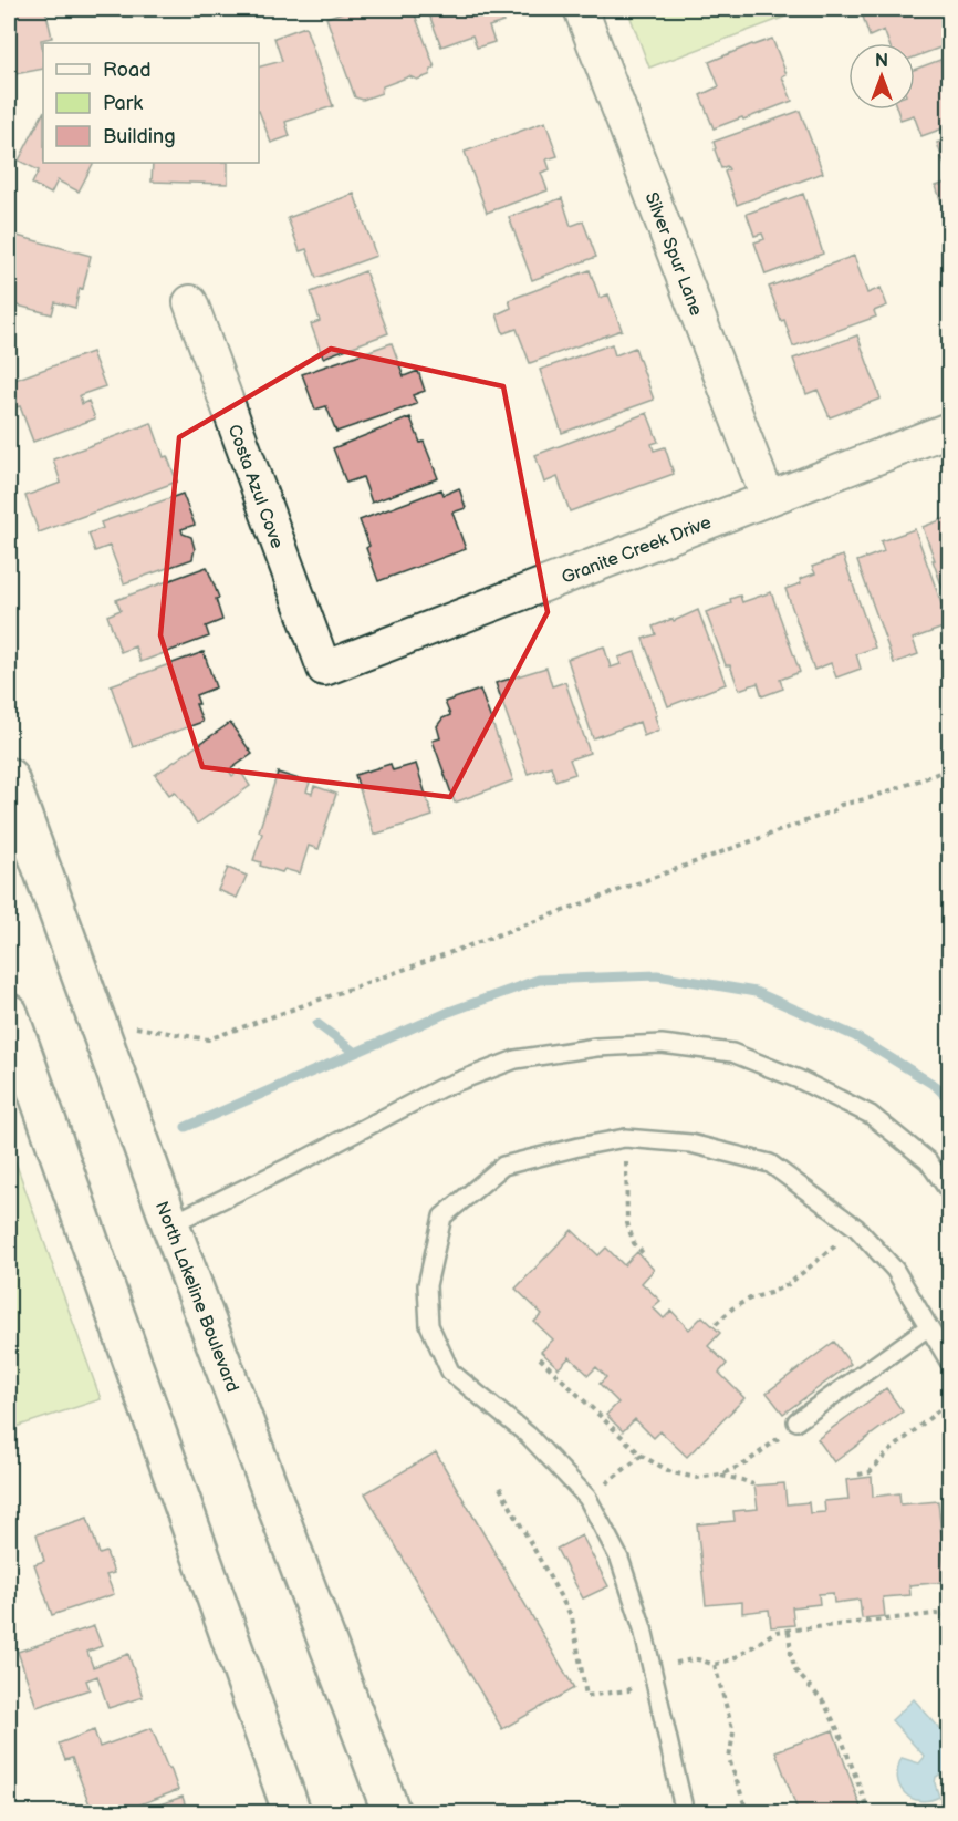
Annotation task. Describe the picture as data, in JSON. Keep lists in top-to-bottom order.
{
  "streets": {
    "main road": ["North Lakeline Boulevard"],
    "street": ["Silver Spur Lane", "Costa Azul Cove", "Granite Creek Drive"]
  },
  "crossings": [
    ["Silver Spur Lane", "Granite Creek Drive"],
    ["Costa Azul Cove", "Granite Creek Drive"]
  ],
  "legend": ["Road", "Park", "Building"],
  "north": "top"
}
